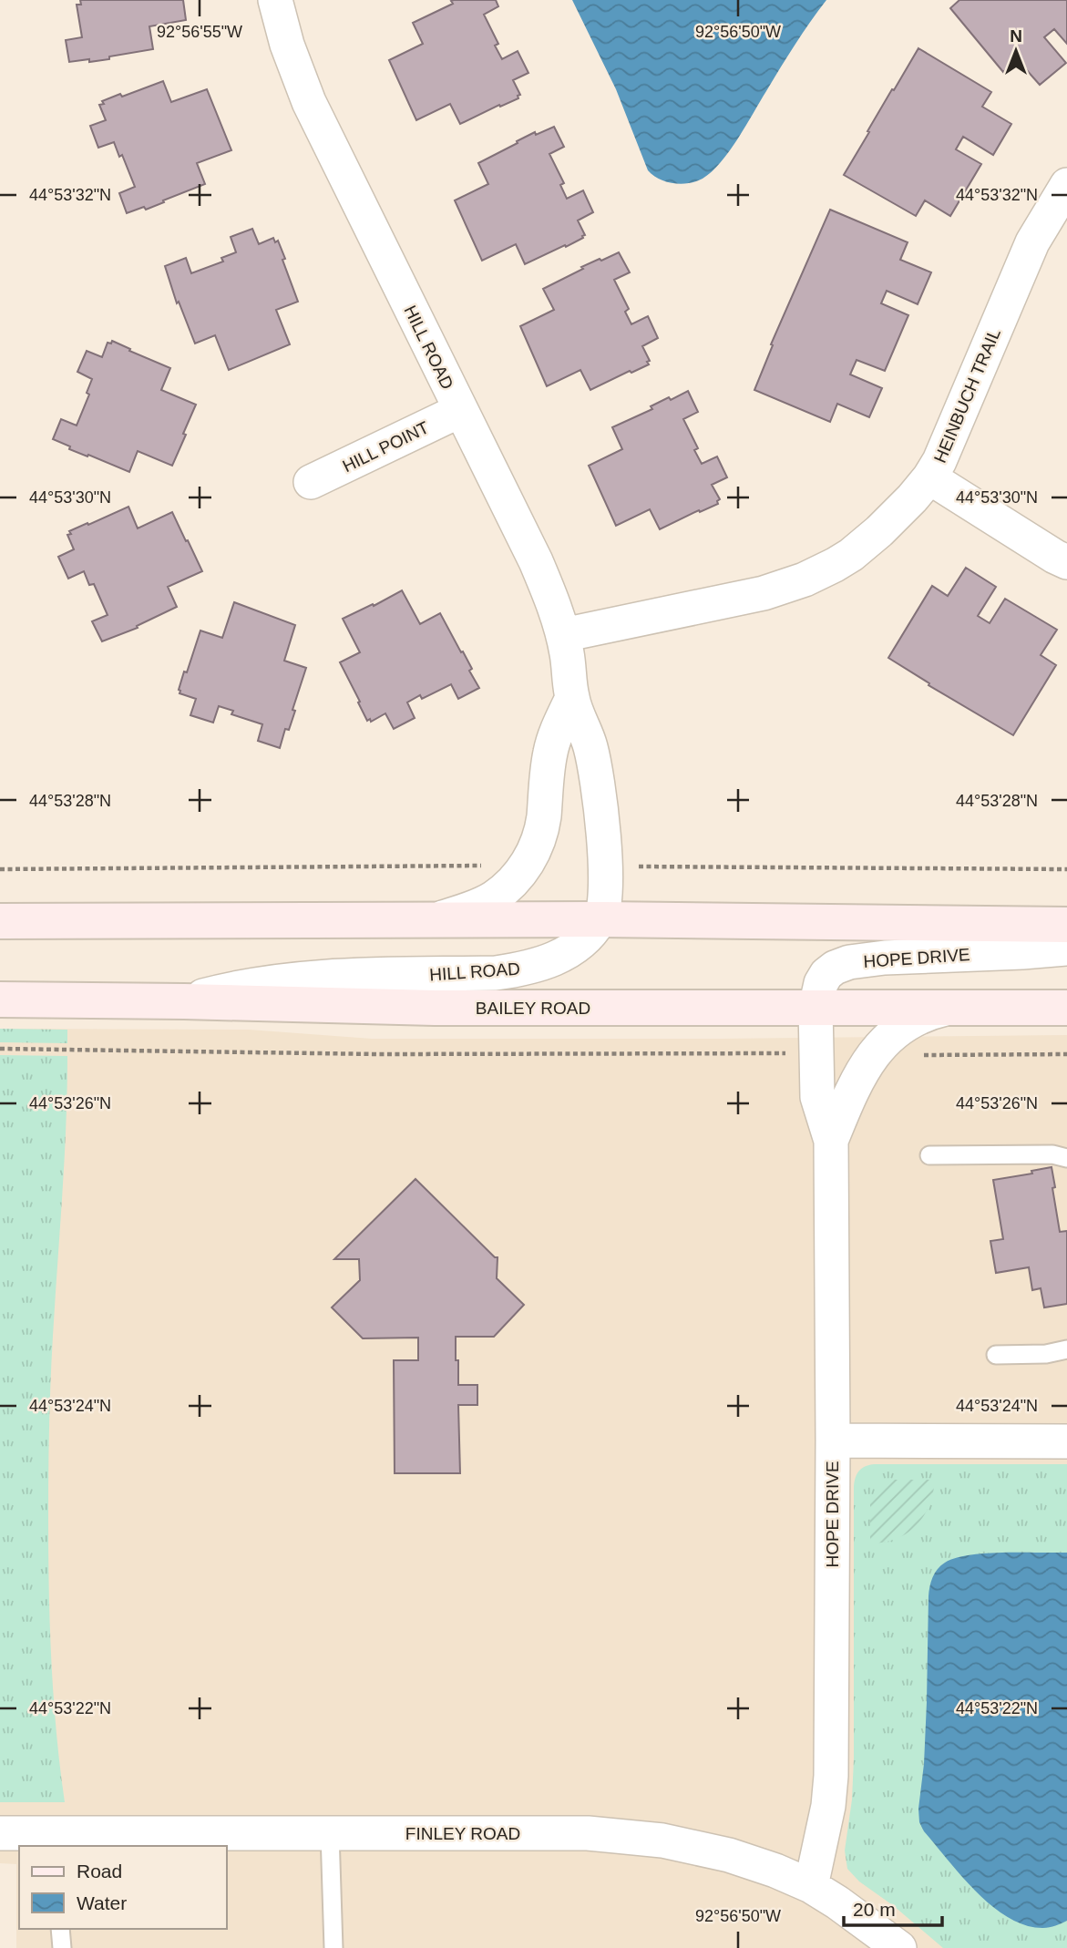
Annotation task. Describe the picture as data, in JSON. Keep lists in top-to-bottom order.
{
  "streets": {
    "main road": ["BAILEY ROAD"],
    "street": [
      "HILL ROAD",
      "HEINBUCH TRAIL",
      "HILL POINT",
      "HOPE DRIVE",
      "FINLEY ROAD"
    ]
  },
  "crossings": [
    ["HILL ROAD", "HEINBUCH TRAIL"],
    ["HILL ROAD", "HILL POINT"],
    ["HILL ROAD", "BAILEY ROAD"],
    ["HOPE DRIVE", "BAILEY ROAD"],
    ["HOPE DRIVE", "FINLEY ROAD"]
  ],
  "legend": ["Road", "Water"],
  "scale_bar": "20 m",
  "north": "top",
  "coordinates": [
    "92°56'55\"W",
    "92°56'50\"W",
    "44°53'32\"N",
    "44°53'30\"N",
    "44°53'28\"N",
    "44°53'26\"N",
    "44°53'24\"N",
    "44°53'22\"N"
  ]
}
